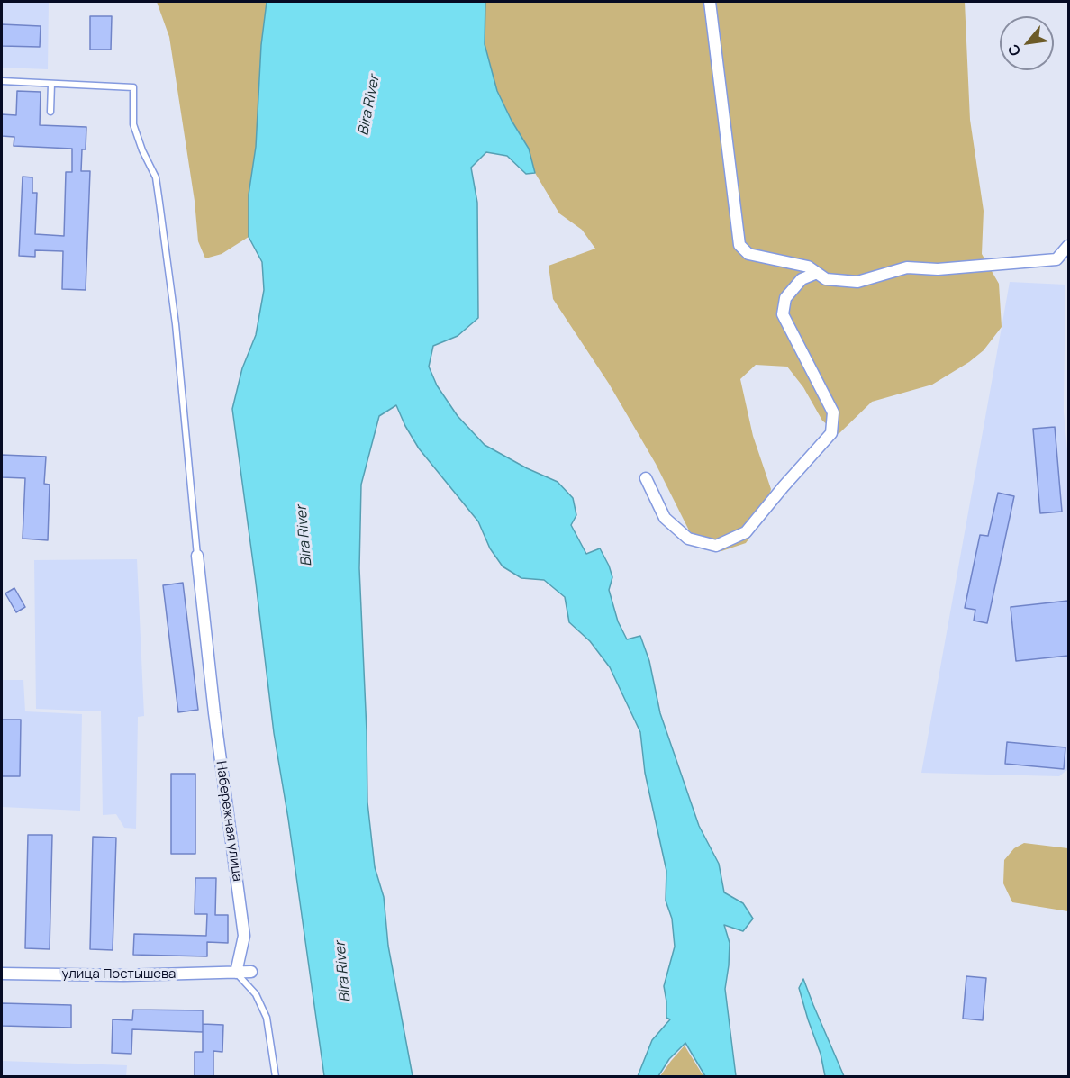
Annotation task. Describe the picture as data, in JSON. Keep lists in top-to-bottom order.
{
  "streets": {
    "street": ["Набережная улица", "улица Постышева"]
  },
  "crossings": [
    ["Набережная улица", "улица Постышева"]
  ],
  "water": ["Bira River"],
  "north": "bottom left"
}
